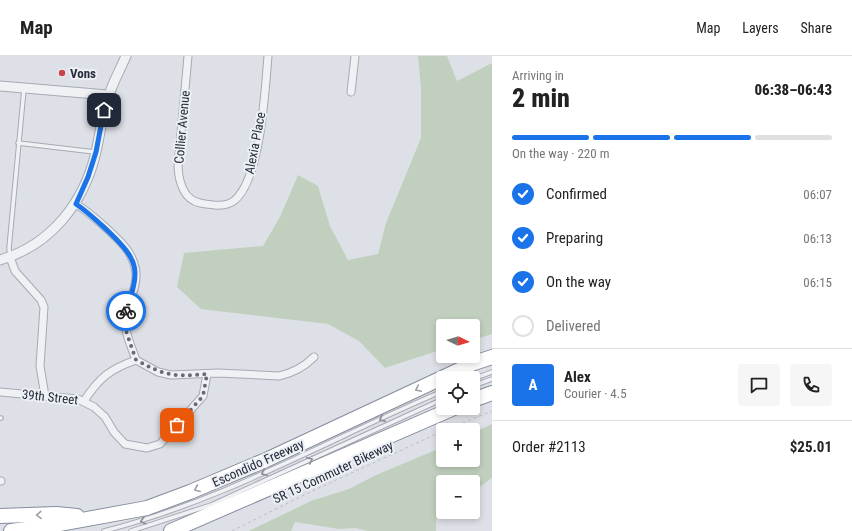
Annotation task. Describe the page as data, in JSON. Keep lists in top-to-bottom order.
{
  "streets": {
    "highway": ["Escondido Freeway"],
    "street": ["Collier Avenue", "Alexia Place", "39th Street"],
    "path": ["SR 15 Commuter Bikeway"]
  },
  "crossings": [
    ["Collier Avenue", "Alexia Place"]
  ],
  "places": ["Vons"],
  "north": "right",
  "page": {
    "header": "Map",
    "nav": ["Map", "Layers", "Share"],
    "heading": ["2 min", "Arriving in", "06:38–06:43"],
    "panel": [
      "Alex",
      "Courier · 4.5",
      "Order #2113",
      "$25.01"
    ],
    "bar": "On the way · 220 m",
    "list": [
      ["Confirmed", "06:07"],
      ["Preparing", "06:13"],
      ["On the way", "06:15"],
      "Delivered"
    ],
    "map_buttons": ["+", "−"],
    "round": "A"
  }
}
